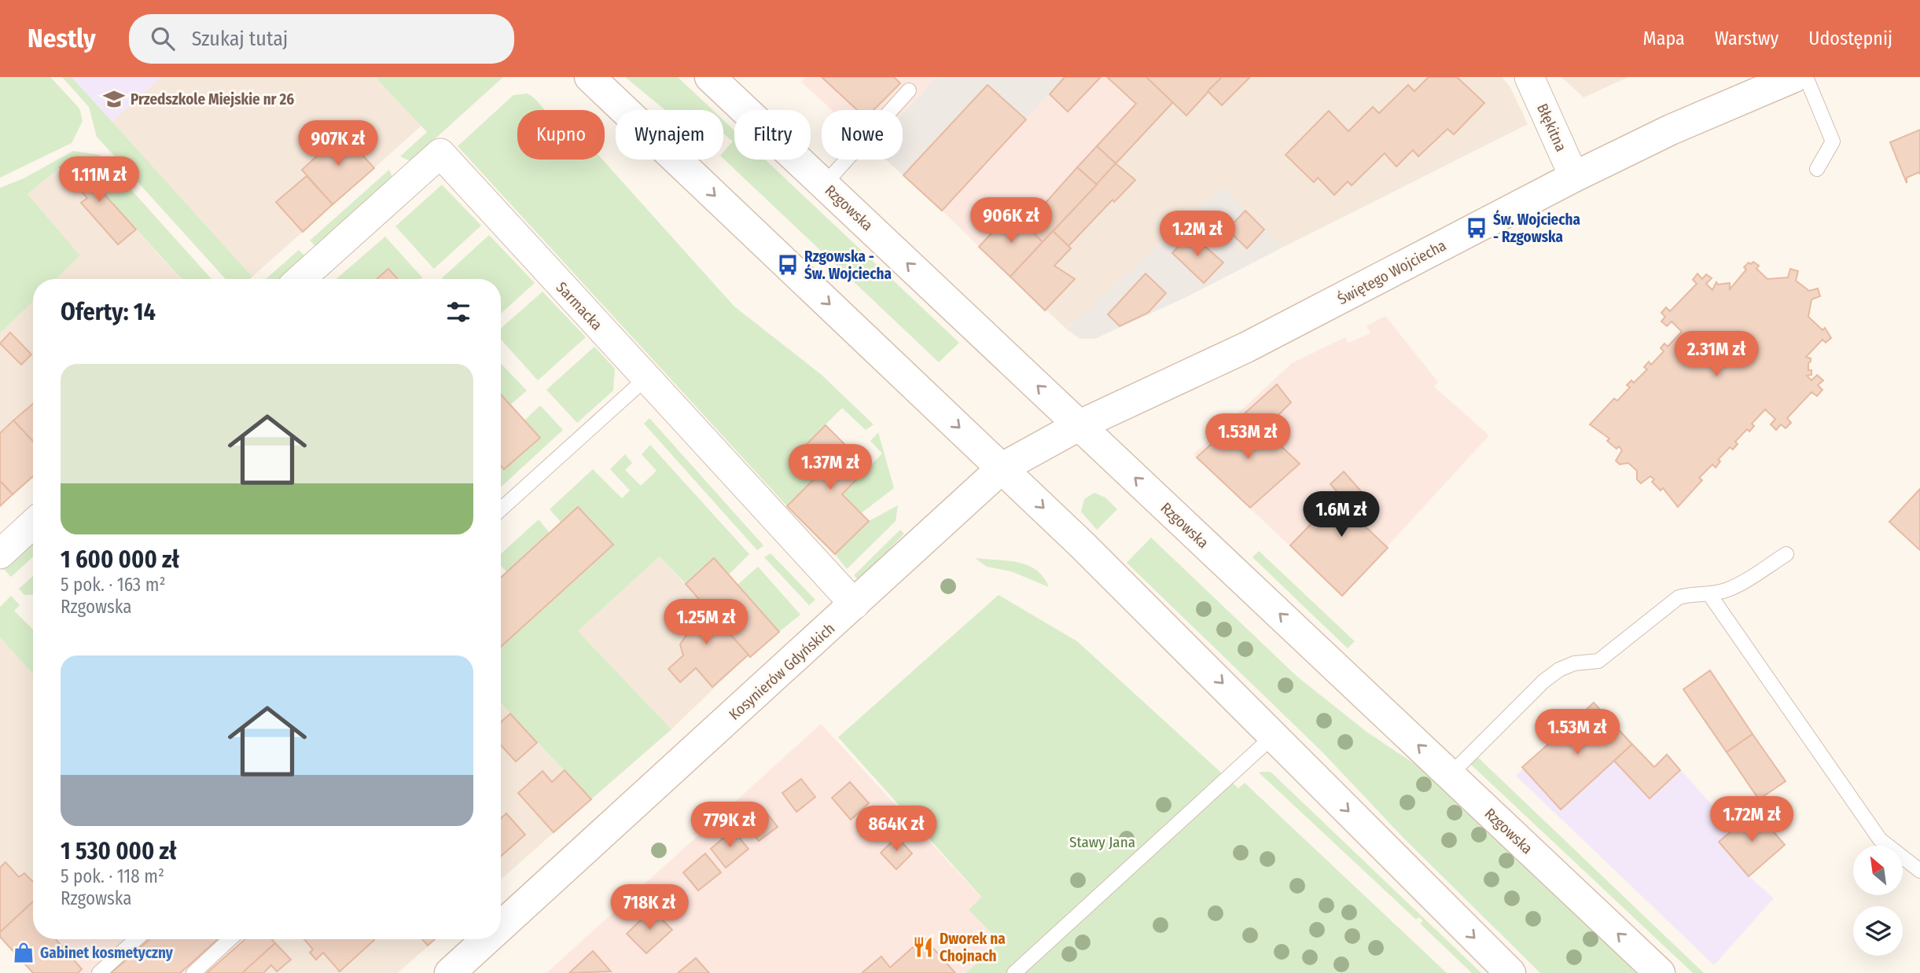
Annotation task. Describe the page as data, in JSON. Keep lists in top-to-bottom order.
{
  "streets": {
    "main road": ["Rzgowska", "Świętego Wojciecha", "Kosynierów Gdyńskich"],
    "street": ["Błękitna", "Sarmacka"]
  },
  "crossings": [
    ["Błękitna", "Świętego Wojciecha"],
    ["Rzgowska", "Świętego Wojciecha"],
    ["Rzgowska", "Kosynierów Gdyńskich"],
    ["Świętego Wojciecha", "Kosynierów Gdyńskich"],
    ["Sarmacka", "Kosynierów Gdyńskich"]
  ],
  "parks": ["Stawy Jana"],
  "places": {
    "school or university": ["Przedszkole Miejskie nr 26"],
    "bus stop": ["Św. Wojciecha - Rzgowska", "Rzgowska - Św. Wojciecha"],
    "restaurant": ["Dworek na Chojnach"],
    "shop": ["Gabinet kosmetyczny"]
  },
  "north": "top left",
  "page": {
    "header": "Nestly",
    "search": "Szukaj tutaj",
    "nav": ["Mapa", "Warstwy", "Udostępnij"],
    "chip": [
      "Kupno",
      "Wynajem",
      "Filtry",
      "Nowe"
    ],
    "price": [
      "907K zł",
      "1.11M zł",
      "906K zł",
      "1.2M zł",
      "2.31M zł",
      "1.53M zł",
      "1.37M zł",
      "1.6M zł",
      "1.25M zł",
      "1.53M zł",
      "1.72M zł",
      "779K zł",
      "864K zł",
      "718K zł"
    ],
    "heading": "Oferty: 14",
    "list": [
      {
        "name": "1 600 000 zł",
        "note": "5 pok. · 163 m² · Rzgowska"
      },
      {
        "name": "1 530 000 zł",
        "note": "5 pok. · 118 m² · Rzgowska"
      }
    ]
  }
}
